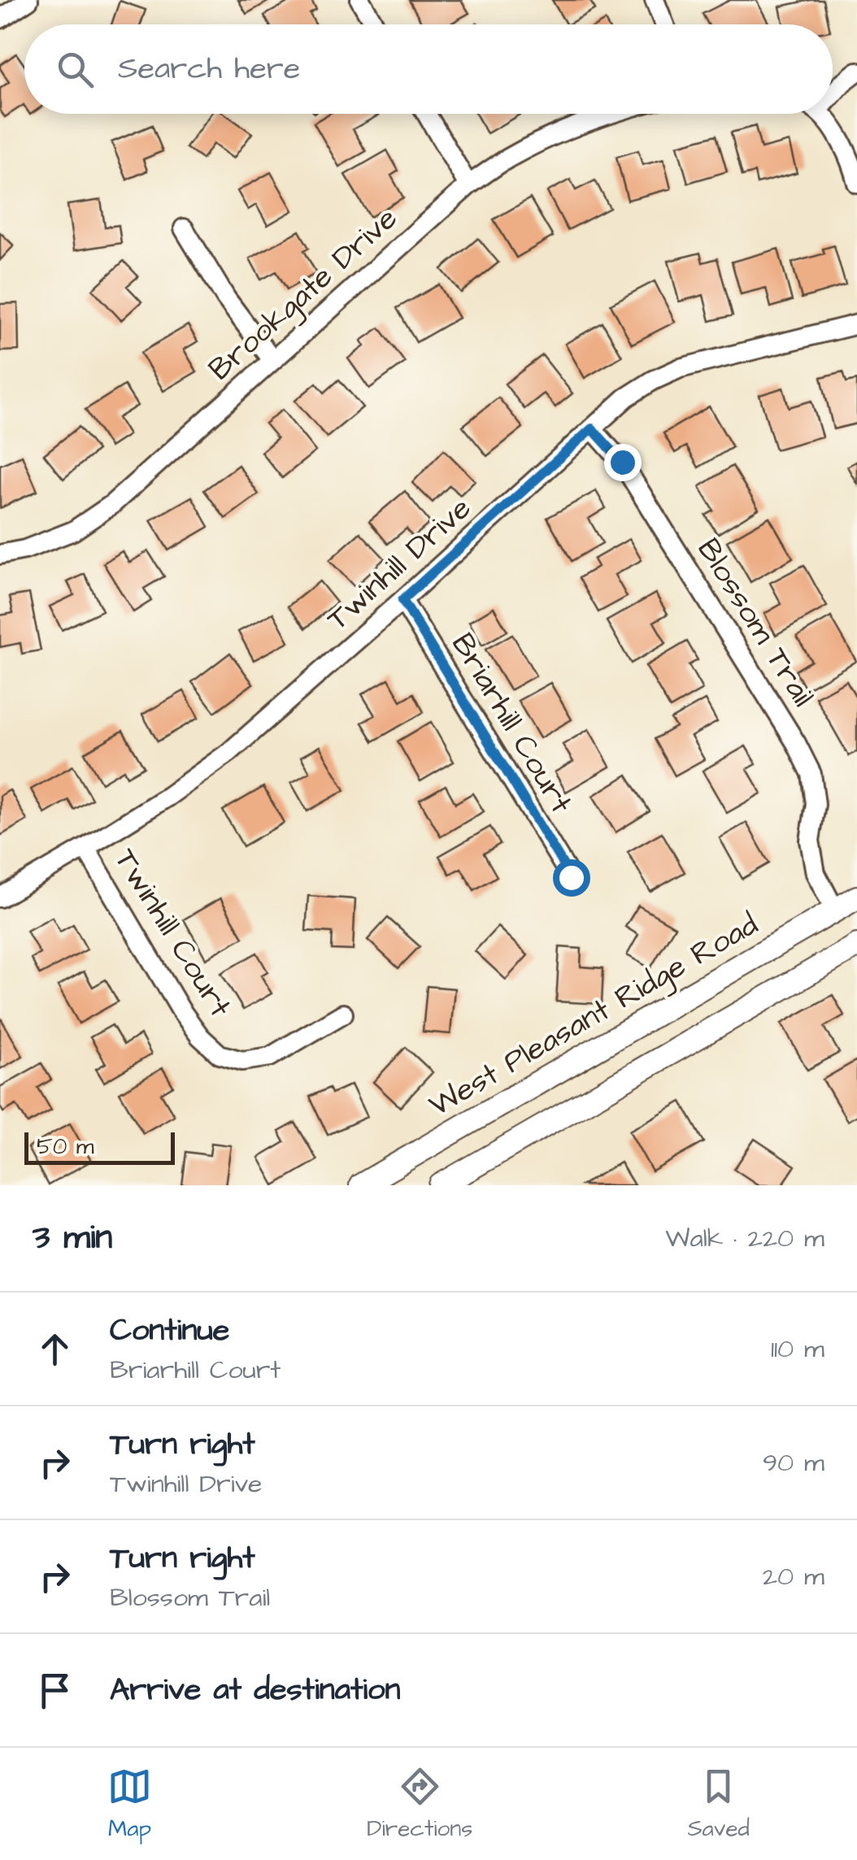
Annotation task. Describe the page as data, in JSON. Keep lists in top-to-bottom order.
{
  "streets": {
    "street": [
      "Brookgate Drive",
      "Twinhill Drive",
      "Blossom Trail",
      "Briarhill Court",
      "Twinhill Court",
      "West Pleasant Ridge Road"
    ]
  },
  "crossings": [
    ["Twinhill Drive", "Blossom Trail"],
    ["Twinhill Drive", "Briarhill Court"],
    ["Twinhill Drive", "Twinhill Court"],
    ["Blossom Trail", "West Pleasant Ridge Road"]
  ],
  "scale_bar": "50 m",
  "page": {
    "search": "Search here",
    "scale": "50 m",
    "heading": ["3 min", "Walk · 220 m"],
    "list": [
      ["Continue", "Briarhill Court", "110 m"],
      ["Turn right", "Twinhill Drive", "90 m"],
      ["Turn right", "Blossom Trail", "20 m"],
      "Arrive at destination"
    ],
    "nav": ["Map", "Directions", "Saved"]
  }
}
